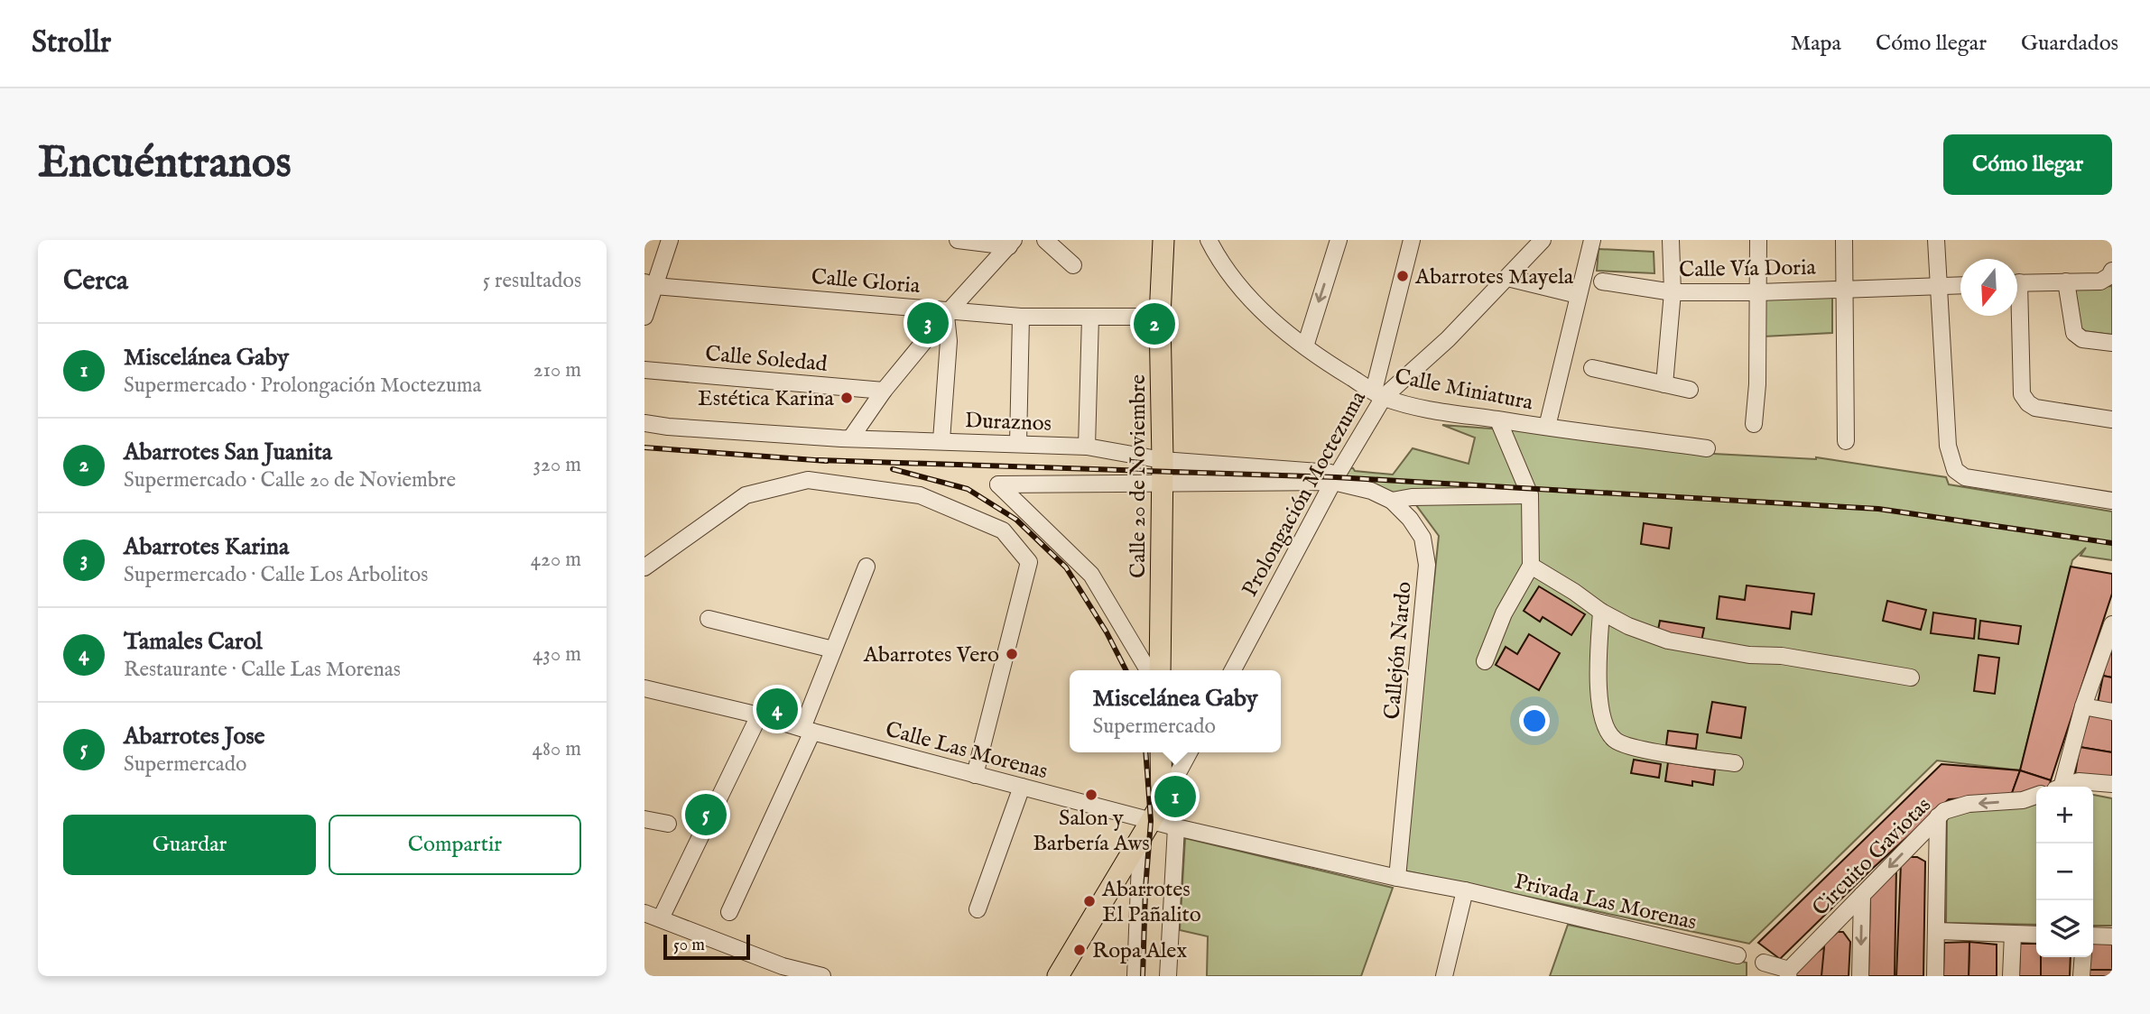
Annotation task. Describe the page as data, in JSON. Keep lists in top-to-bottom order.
{
  "streets": {
    "main road": ["Calle 20 de Noviembre"],
    "street": [
      "Calle Vía Doria",
      "Calle Gloria",
      "Calle Soledad",
      "Calle Miniatura",
      "Duraznos",
      "Prolongación Moctezuma",
      "Callejón Nardo",
      "Calle Las Morenas",
      "Circuito Gaviotas",
      "Privada Las Morenas"
    ]
  },
  "crossings": [
    ["Calle Gloria", "Calle 20 de Noviembre"],
    ["Calle Miniatura", "Prolongación Moctezuma"],
    ["Duraznos", "Calle 20 de Noviembre"],
    ["Duraznos", "Prolongación Moctezuma"],
    ["Duraznos", "Callejón Nardo"],
    ["Prolongación Moctezuma", "Callejón Nardo"],
    ["Callejón Nardo", "Calle Las Morenas"],
    ["Calle Las Morenas", "Privada Las Morenas"]
  ],
  "one_way": ["Circuito Gaviotas"],
  "places": [
    "Abarrotes Mayela",
    "Estética Karina",
    "Abarrotes Vero",
    "Salon y Barbería Aws",
    "Abarrotes El Pañalito",
    "Ropa Alex"
  ],
  "scale_bar": "50 m",
  "north": "bottom",
  "page": {
    "header": "Strollr",
    "nav": ["Mapa", "Cómo llegar", "Guardados"],
    "buttons": [
      "Cómo llegar",
      ["Guardar", "Compartir"]
    ],
    "title": "Encuéntranos",
    "heading": ["Cerca", "5 resultados"],
    "pins": [
      "3",
      "2",
      "4",
      "1",
      "5"
    ],
    "list": [
      {
        "mark": "1",
        "name": "Miscelánea Gaby",
        "note": "Supermercado · Prolongación Moctezuma",
        "value": "210 m"
      },
      {
        "mark": "2",
        "name": "Abarrotes San Juanita",
        "note": "Supermercado · Calle 20 de Noviembre",
        "value": "320 m"
      },
      {
        "mark": "3",
        "name": "Abarrotes Karina",
        "note": "Supermercado · Calle Los Arbolitos",
        "value": "420 m"
      },
      {
        "mark": "4",
        "name": "Tamales Carol",
        "note": "Restaurante · Calle Las Morenas",
        "value": "430 m"
      },
      {
        "mark": "5",
        "name": "Abarrotes Jose",
        "note": "Supermercado",
        "value": "480 m"
      }
    ],
    "popup": ["Miscelánea Gaby", "Supermercado"],
    "map_buttons": ["+", "−"],
    "scale": "50 m"
  }
}
